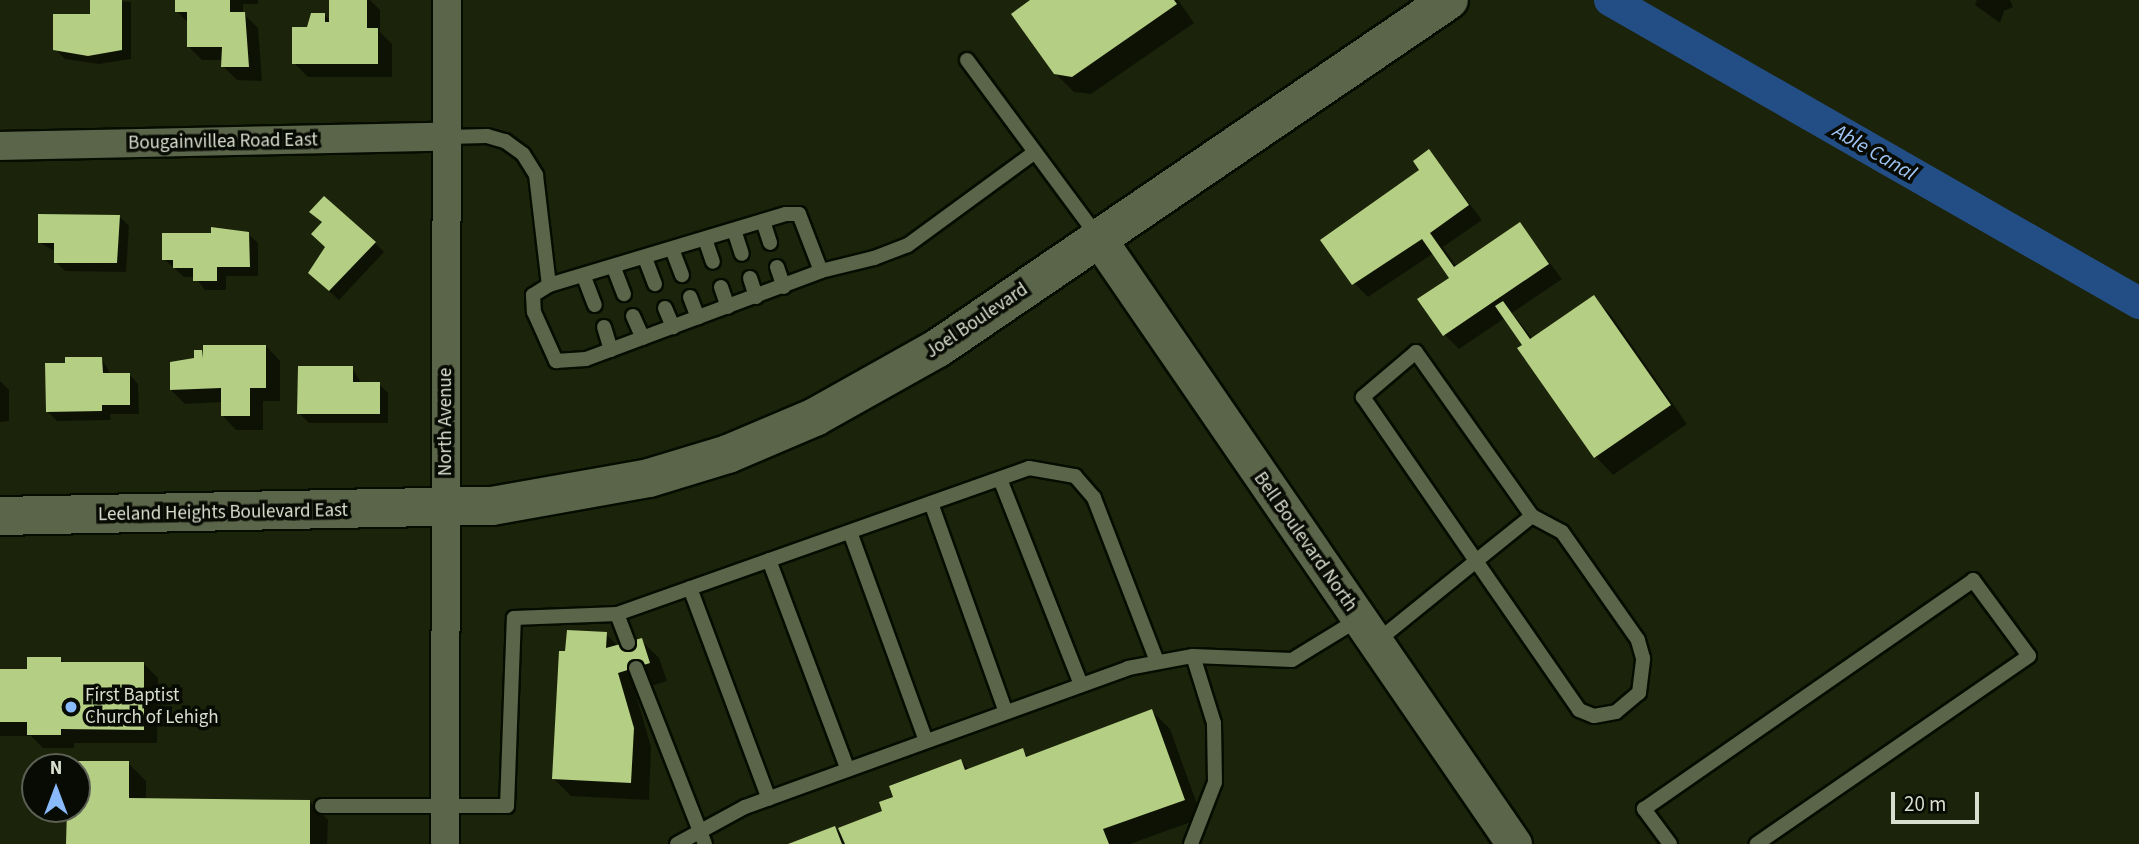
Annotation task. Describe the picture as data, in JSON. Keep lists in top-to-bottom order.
{
  "streets": {
    "main road": ["Joel Boulevard", "Leeland Heights Boulevard East"],
    "street": ["Bougainvillea Road East", "North Avenue", "Bell Boulevard North"]
  },
  "crossings": [
    ["Bougainvillea Road East", "North Avenue"],
    ["Joel Boulevard", "North Avenue"],
    ["Joel Boulevard", "Leeland Heights Boulevard East"],
    ["Joel Boulevard", "Bell Boulevard North"],
    ["North Avenue", "Leeland Heights Boulevard East"]
  ],
  "water": ["Able Canal"],
  "places": ["First Baptist Church of Lehigh"],
  "scale_bar": "20 m",
  "north": "top"
}
